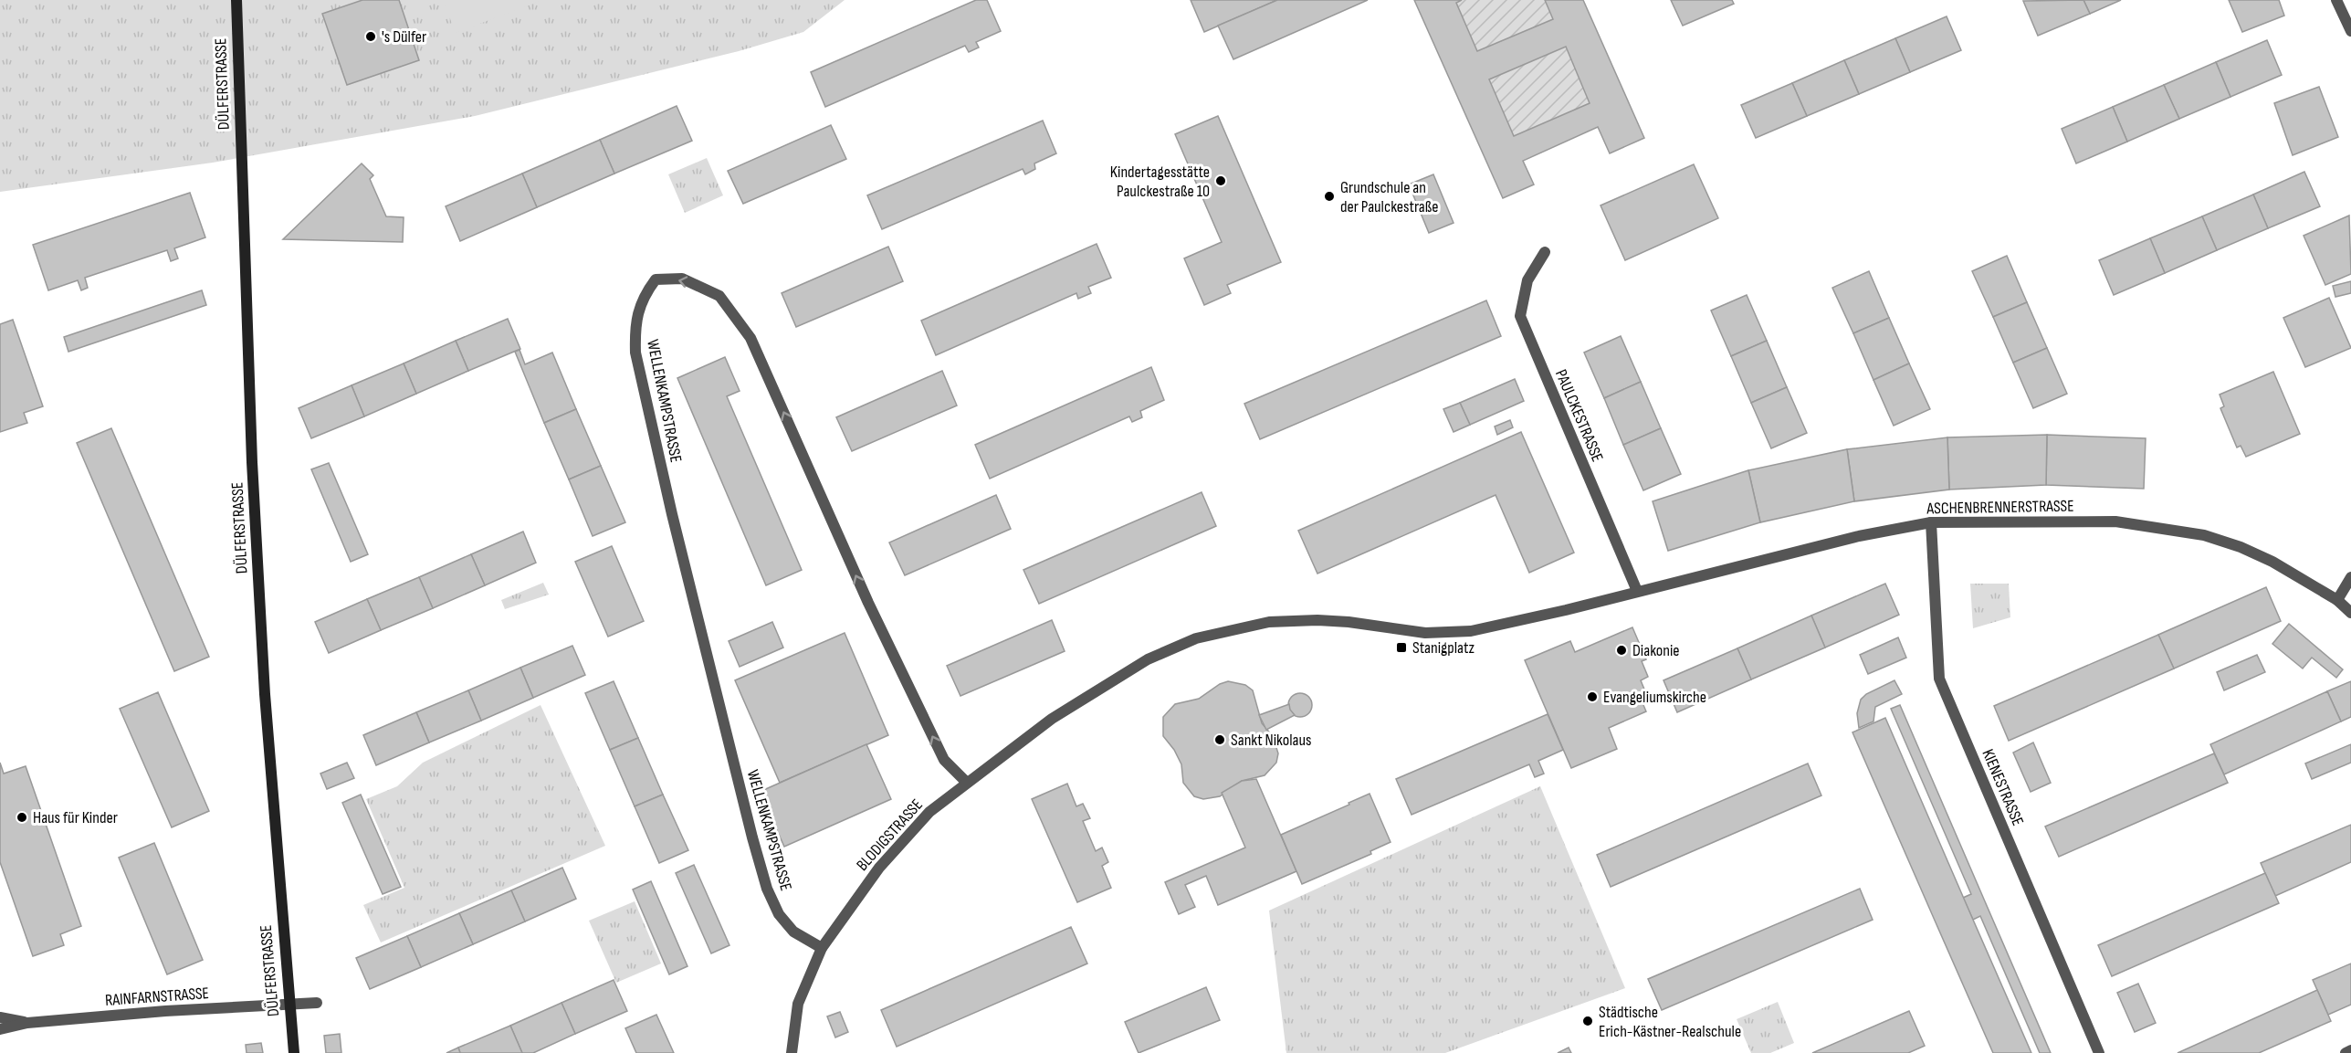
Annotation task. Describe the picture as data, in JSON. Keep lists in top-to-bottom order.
{
  "streets": {
    "main road": ["DÜLFERSTRASSE"],
    "street": [
      "WELLENKAMPSTRASSE",
      "PAULCKESTRASSE",
      "ASCHENBRENNERSTRASSE",
      "KIENESTRASSE",
      "BLODIGSTRASSE",
      "RAINFARNSTRASSE"
    ]
  },
  "crossings": [
    ["DÜLFERSTRASSE", "RAINFARNSTRASSE"],
    ["WELLENKAMPSTRASSE", "BLODIGSTRASSE"],
    ["PAULCKESTRASSE", "ASCHENBRENNERSTRASSE"],
    ["PAULCKESTRASSE", "BLODIGSTRASSE"],
    ["ASCHENBRENNERSTRASSE", "KIENESTRASSE"],
    ["ASCHENBRENNERSTRASSE", "BLODIGSTRASSE"]
  ],
  "places": {
    "other": [
      "'s Dülfer",
      "Kindertagesstätte Paulckestraße 10",
      "Grundschule an der Paulckestraße",
      "Diakonie",
      "Evangeliumskirche",
      "Sankt Nikolaus",
      "Haus für Kinder",
      "Städtische Erich-Kästner-Realschule"
    ],
    "transit": ["Stanigplatz"]
  }
}
